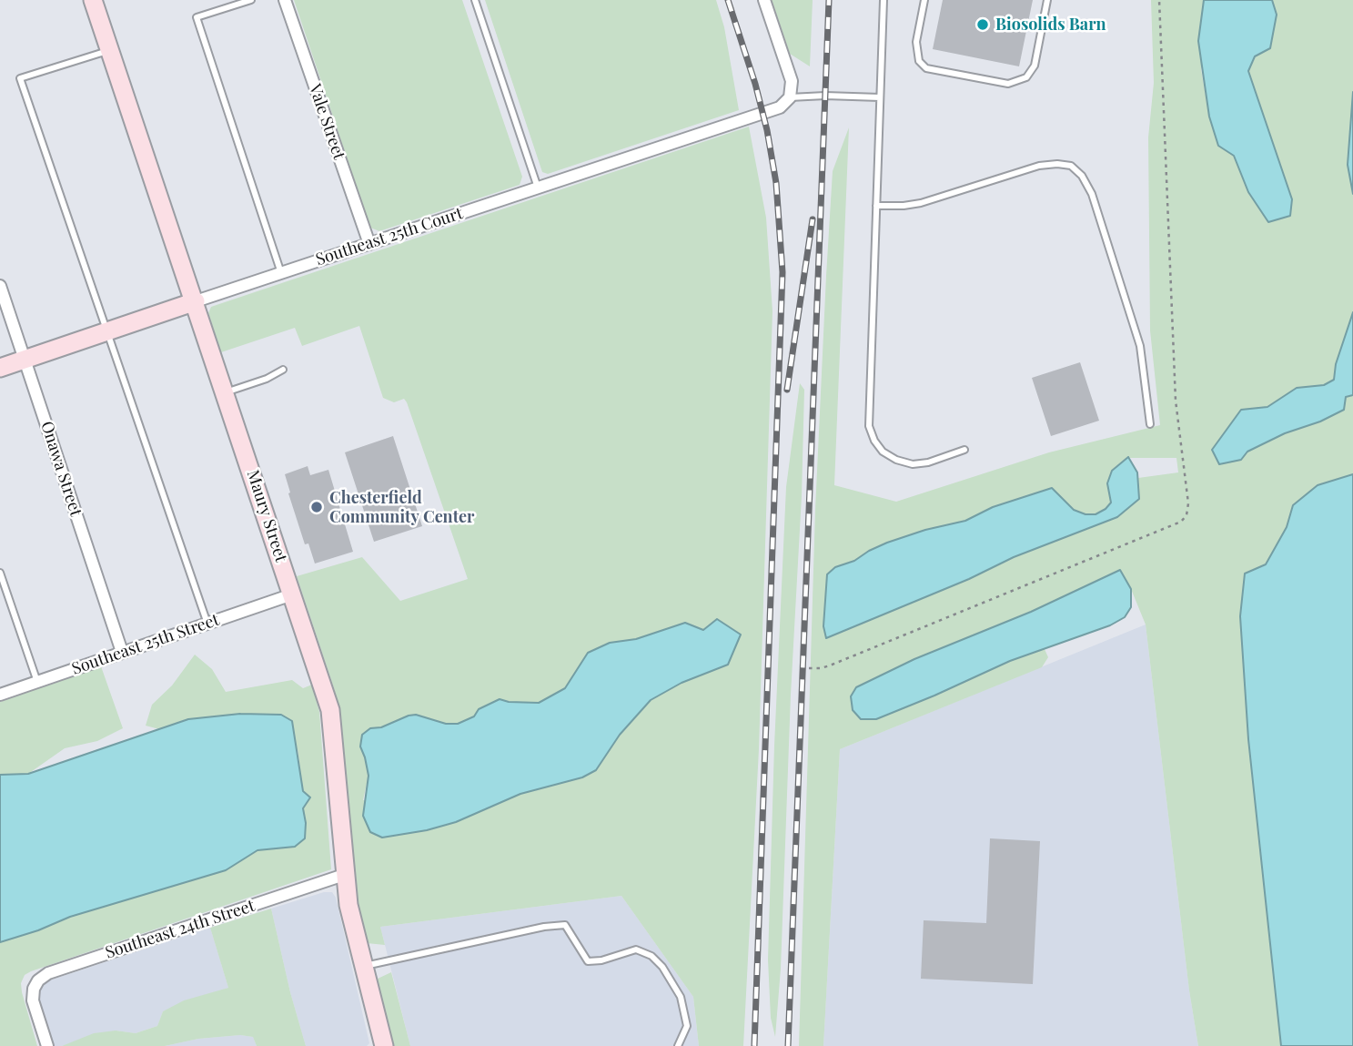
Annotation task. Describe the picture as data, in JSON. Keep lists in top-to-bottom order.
{
  "streets": {
    "main road": ["Southeast 25th Court", "Maury Street"],
    "street": [
      "Vale Street",
      "Onawa Street",
      "Southeast 25th Street",
      "Southeast 24th Street"
    ]
  },
  "crossings": [
    ["Vale Street", "Southeast 25th Court"],
    ["Southeast 25th Court", "Onawa Street"],
    ["Southeast 25th Court", "Maury Street"],
    ["Onawa Street", "Southeast 25th Street"],
    ["Maury Street", "Southeast 25th Street"],
    ["Maury Street", "Southeast 24th Street"]
  ],
  "places": ["Biosolids Barn", "Chesterfield Community Center"]
}
